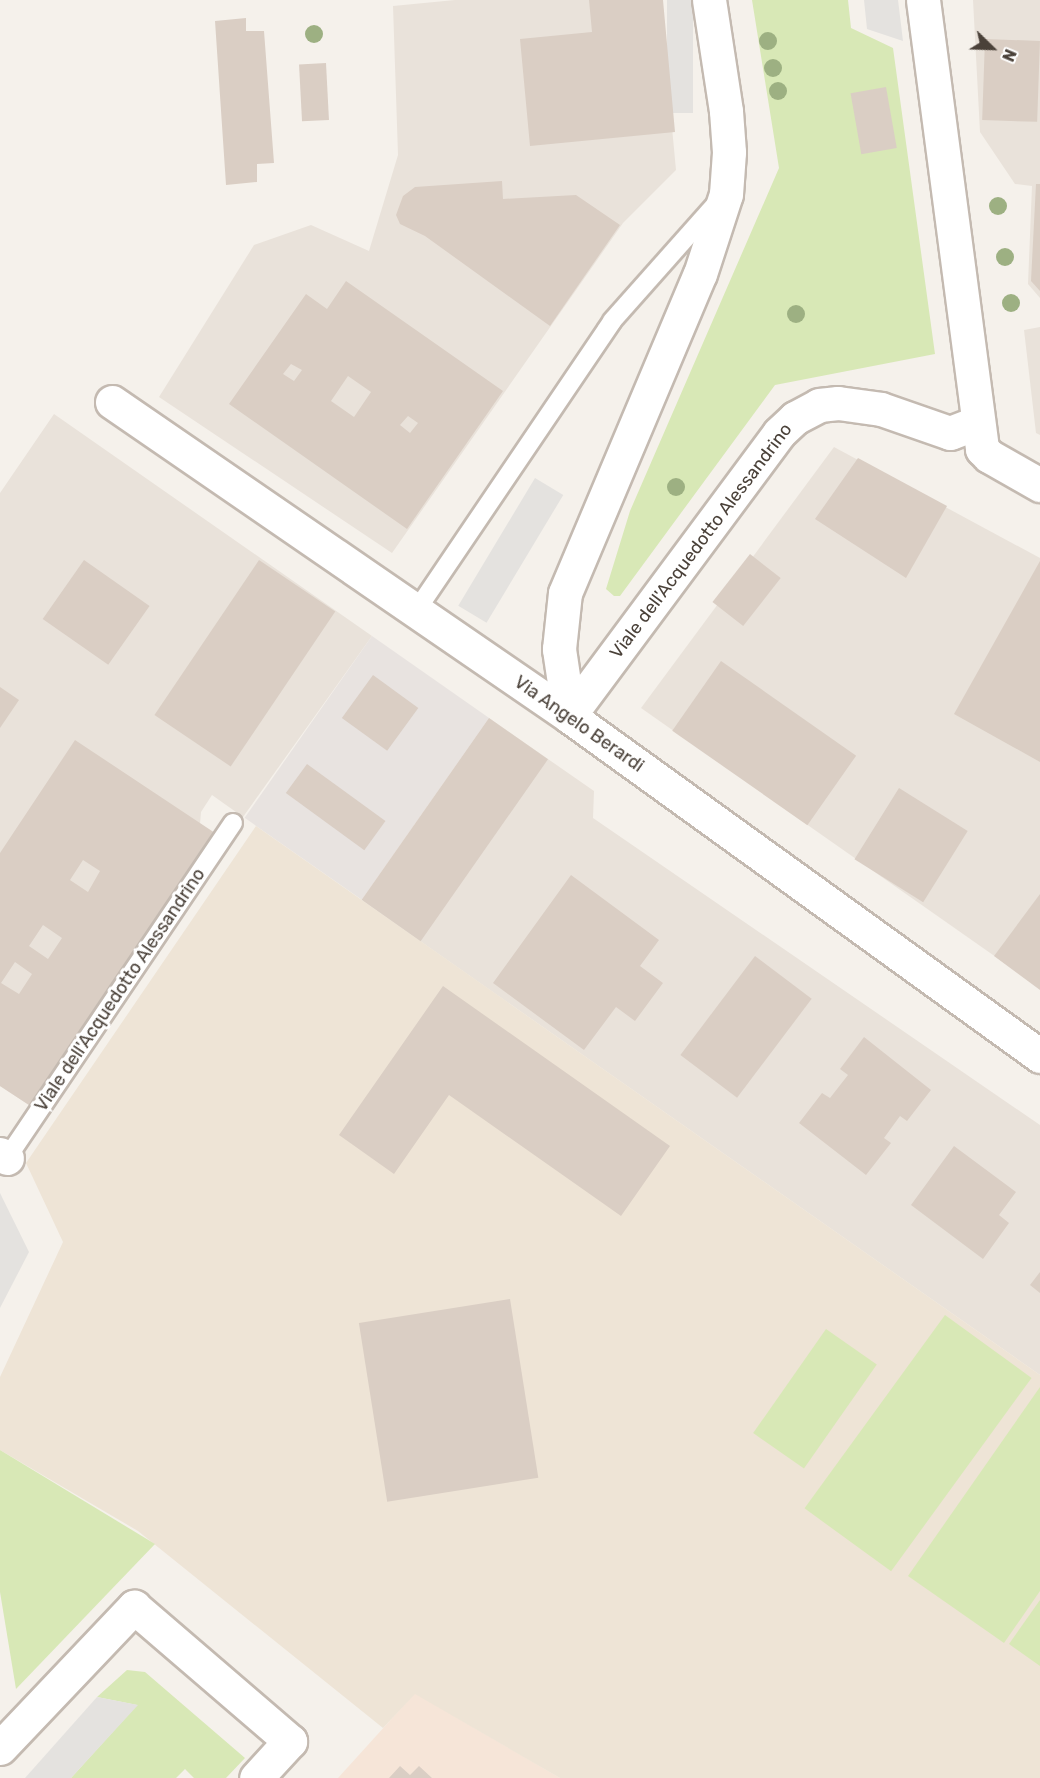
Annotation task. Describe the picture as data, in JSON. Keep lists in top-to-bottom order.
{
  "streets": {
    "street": ["Viale dell'Acquedotto Alessandrino", "Via Angelo Berardi"]
  },
  "crossings": [
    ["Viale dell'Acquedotto Alessandrino", "Via Angelo Berardi"]
  ],
  "north": "bottom right"
}
